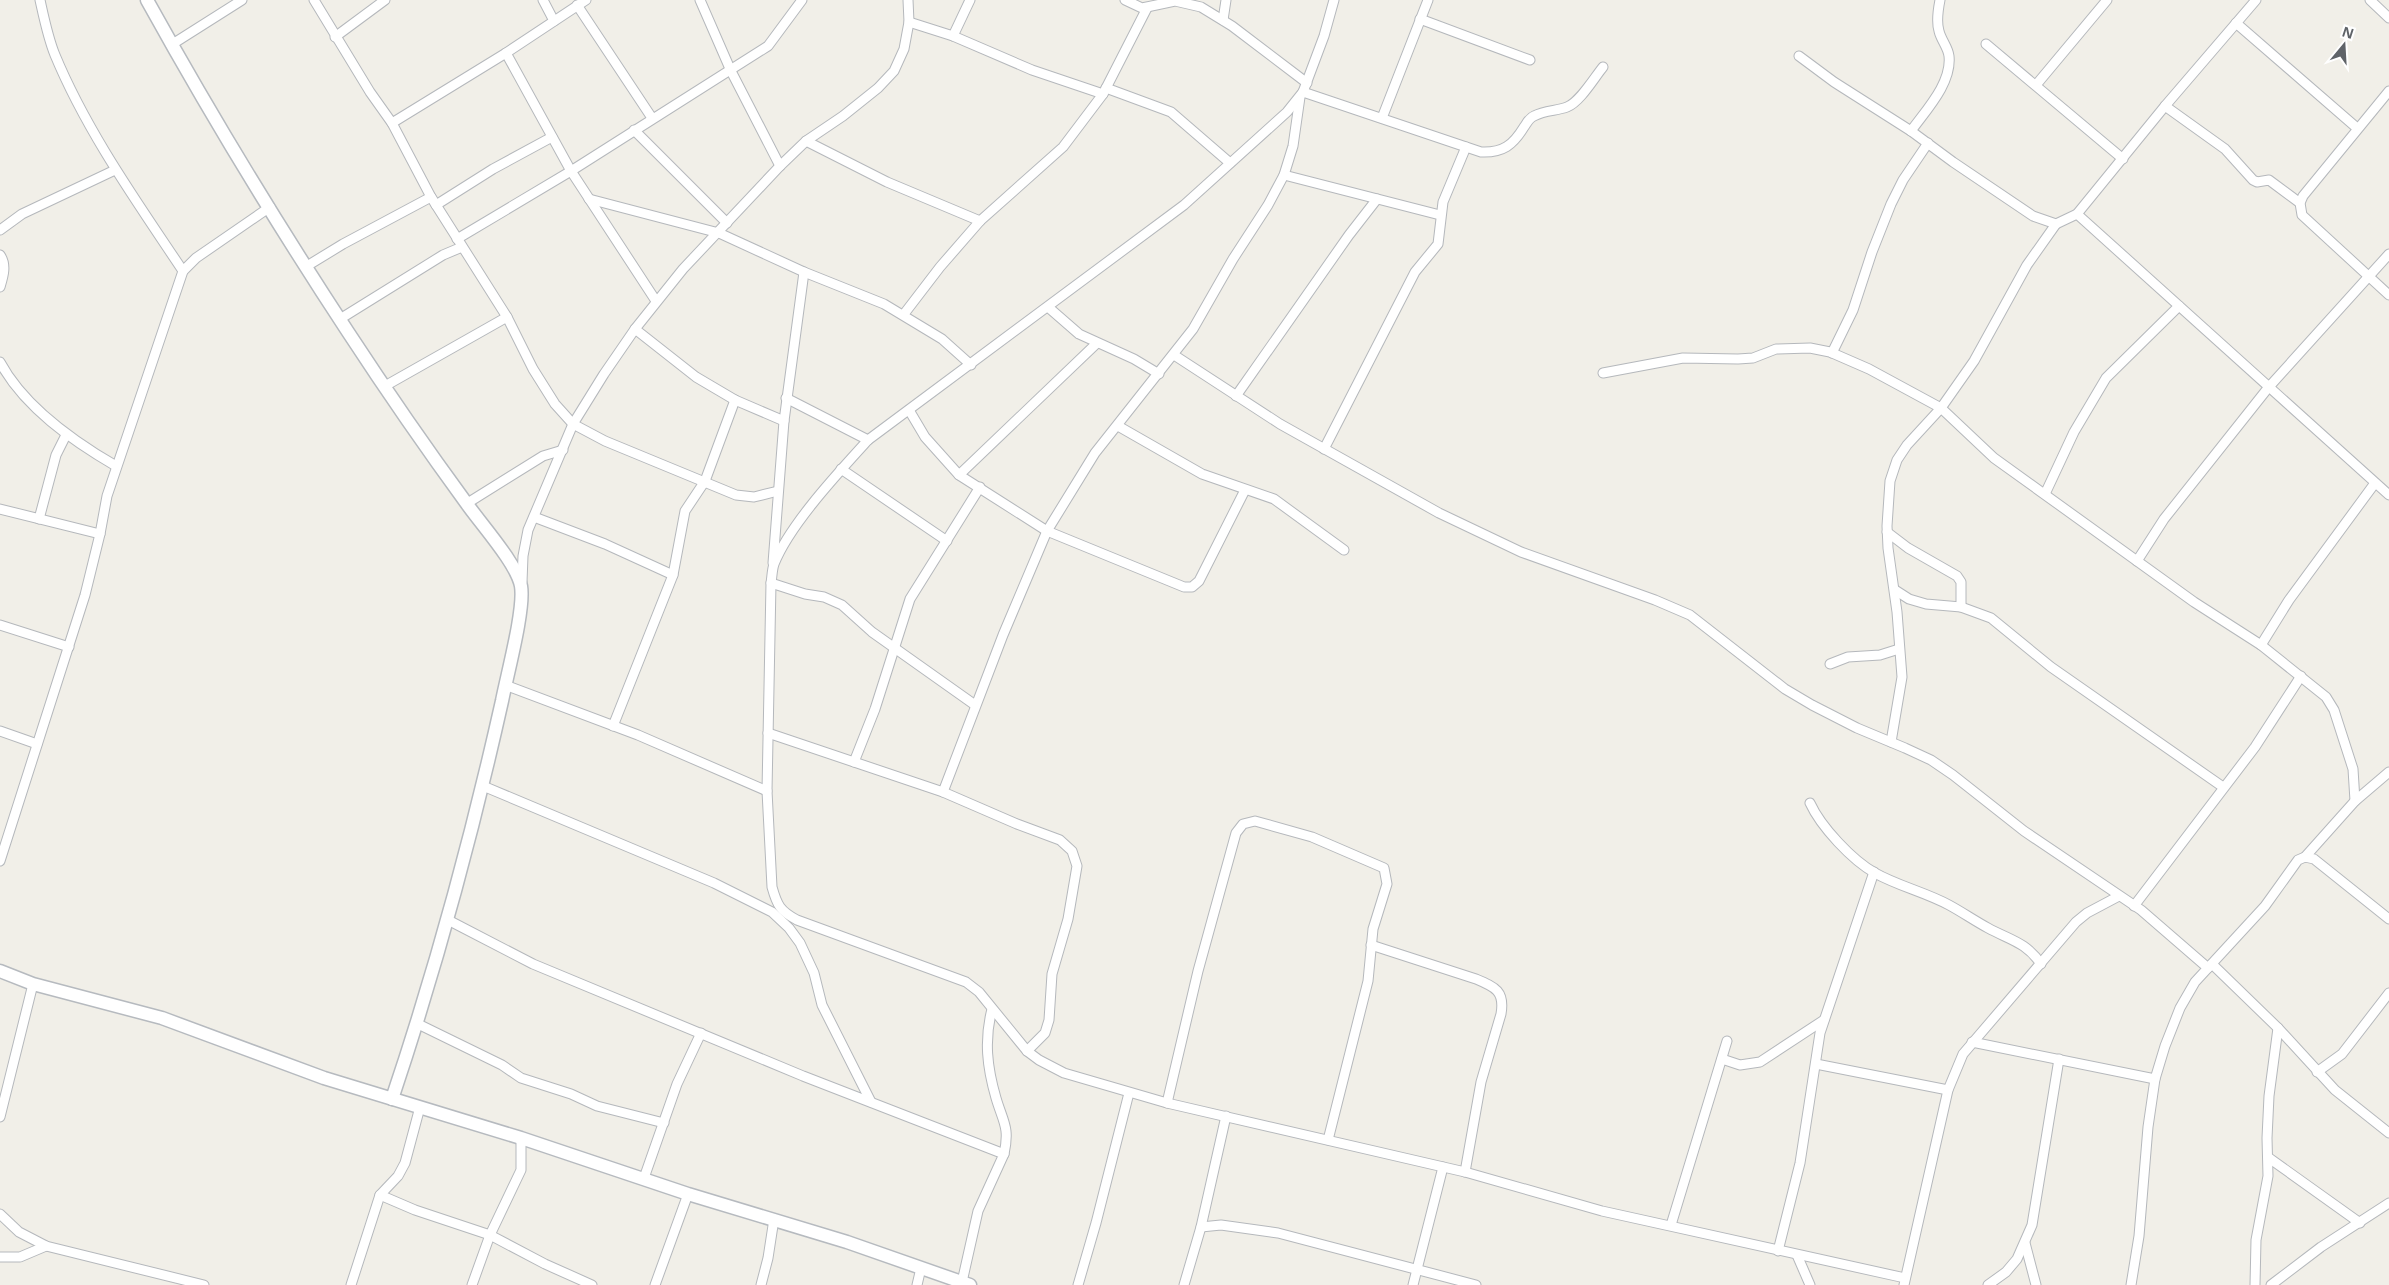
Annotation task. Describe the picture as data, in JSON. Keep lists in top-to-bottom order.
{
  "north": "top"
}
